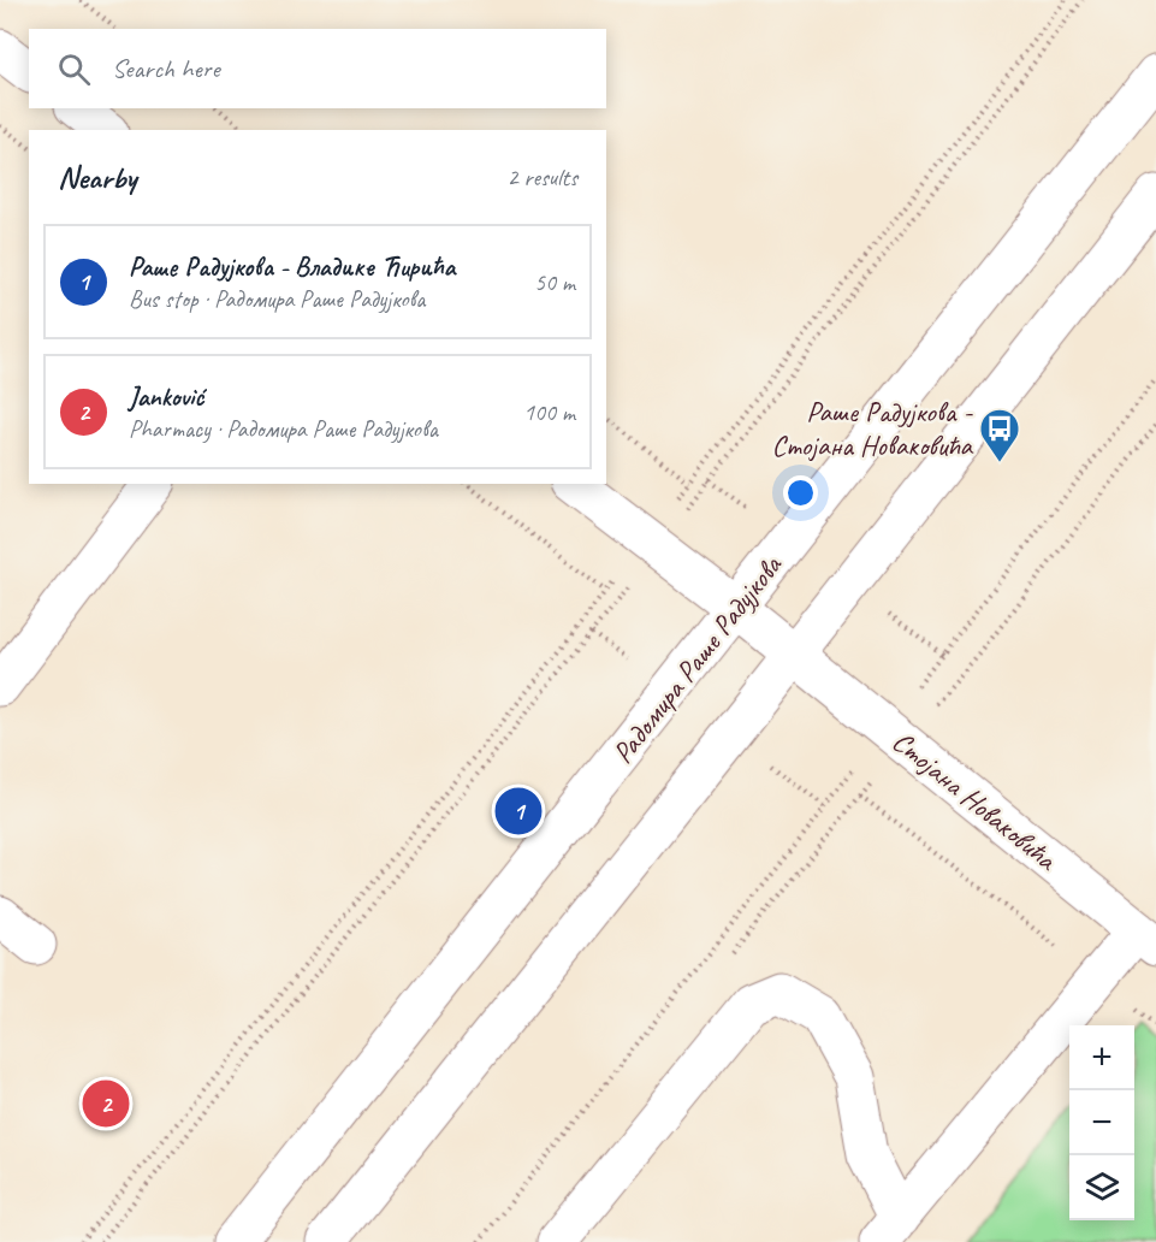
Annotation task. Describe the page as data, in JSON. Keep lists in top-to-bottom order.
{
  "streets": {
    "street": ["Радомира Раше Радујкова", "Стојана Новаковића"]
  },
  "crossings": [
    ["Радомира Раше Радујкова", "Стојана Новаковића"]
  ],
  "places": {
    "bus stop": ["Раше Радујкова - Стојана Новаковића"]
  },
  "page": {
    "search": "Search here",
    "heading": ["Nearby", "2 results"],
    "list": [
      {
        "mark": "1",
        "name": "Раше Радујкова - Владике Ћирића",
        "note": "Bus stop · Радомира Раше Радујкова",
        "value": "50 m"
      },
      {
        "mark": "2",
        "name": "Janković",
        "note": "Pharmacy · Радомира Раше Радујкова",
        "value": "100 m"
      }
    ],
    "pins": ["1", "2"],
    "map_buttons": ["+", "−"]
  }
}
